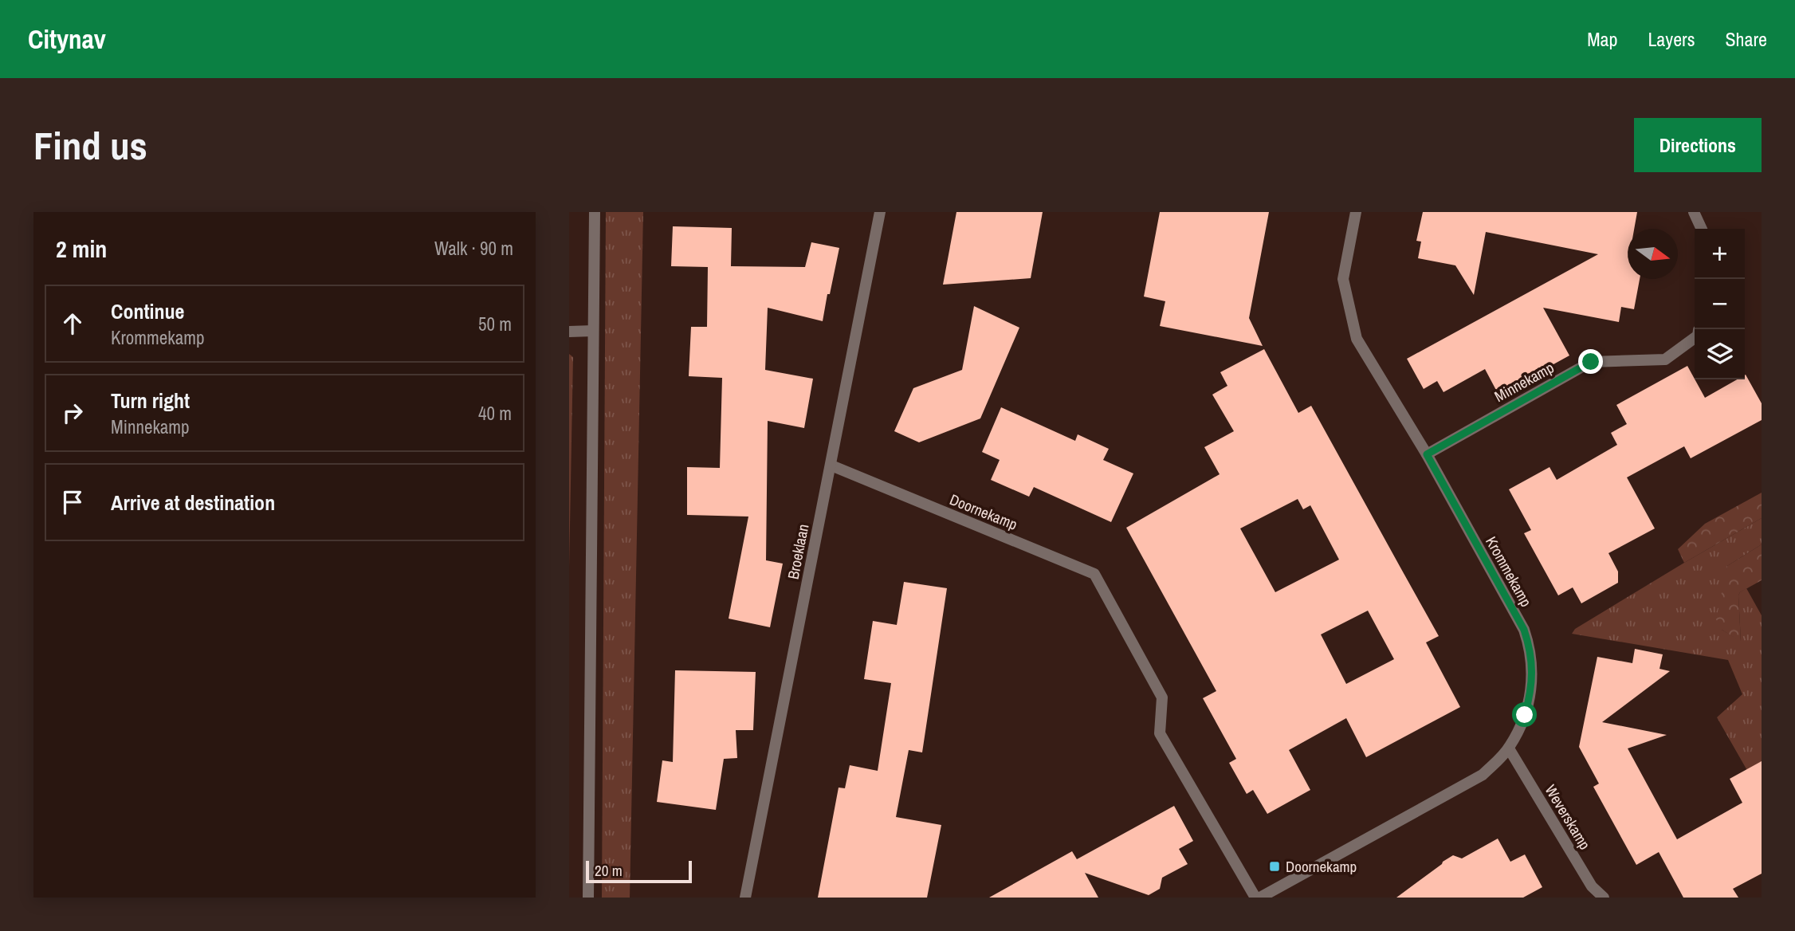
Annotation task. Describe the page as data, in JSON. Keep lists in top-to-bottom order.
{
  "streets": {
    "street": [
      "Minnekamp",
      "Doornekamp",
      "Broeklaan",
      "Krommekamp",
      "Weverskamp"
    ]
  },
  "crossings": [
    ["Minnekamp", "Krommekamp"],
    ["Doornekamp", "Broeklaan"],
    ["Krommekamp", "Weverskamp"]
  ],
  "places": {
    "transit": ["Doornekamp"]
  },
  "scale_bar": "20 m",
  "north": "right",
  "page": {
    "header": "Citynav",
    "nav": ["Map", "Layers", "Share"],
    "buttons": "Directions",
    "title": "Find us",
    "heading": ["2 min", "Walk · 90 m"],
    "map_buttons": ["+", "−"],
    "list": [
      ["Continue", "Krommekamp", "50 m"],
      ["Turn right", "Minnekamp", "40 m"],
      "Arrive at destination"
    ],
    "scale": "20 m"
  }
}
